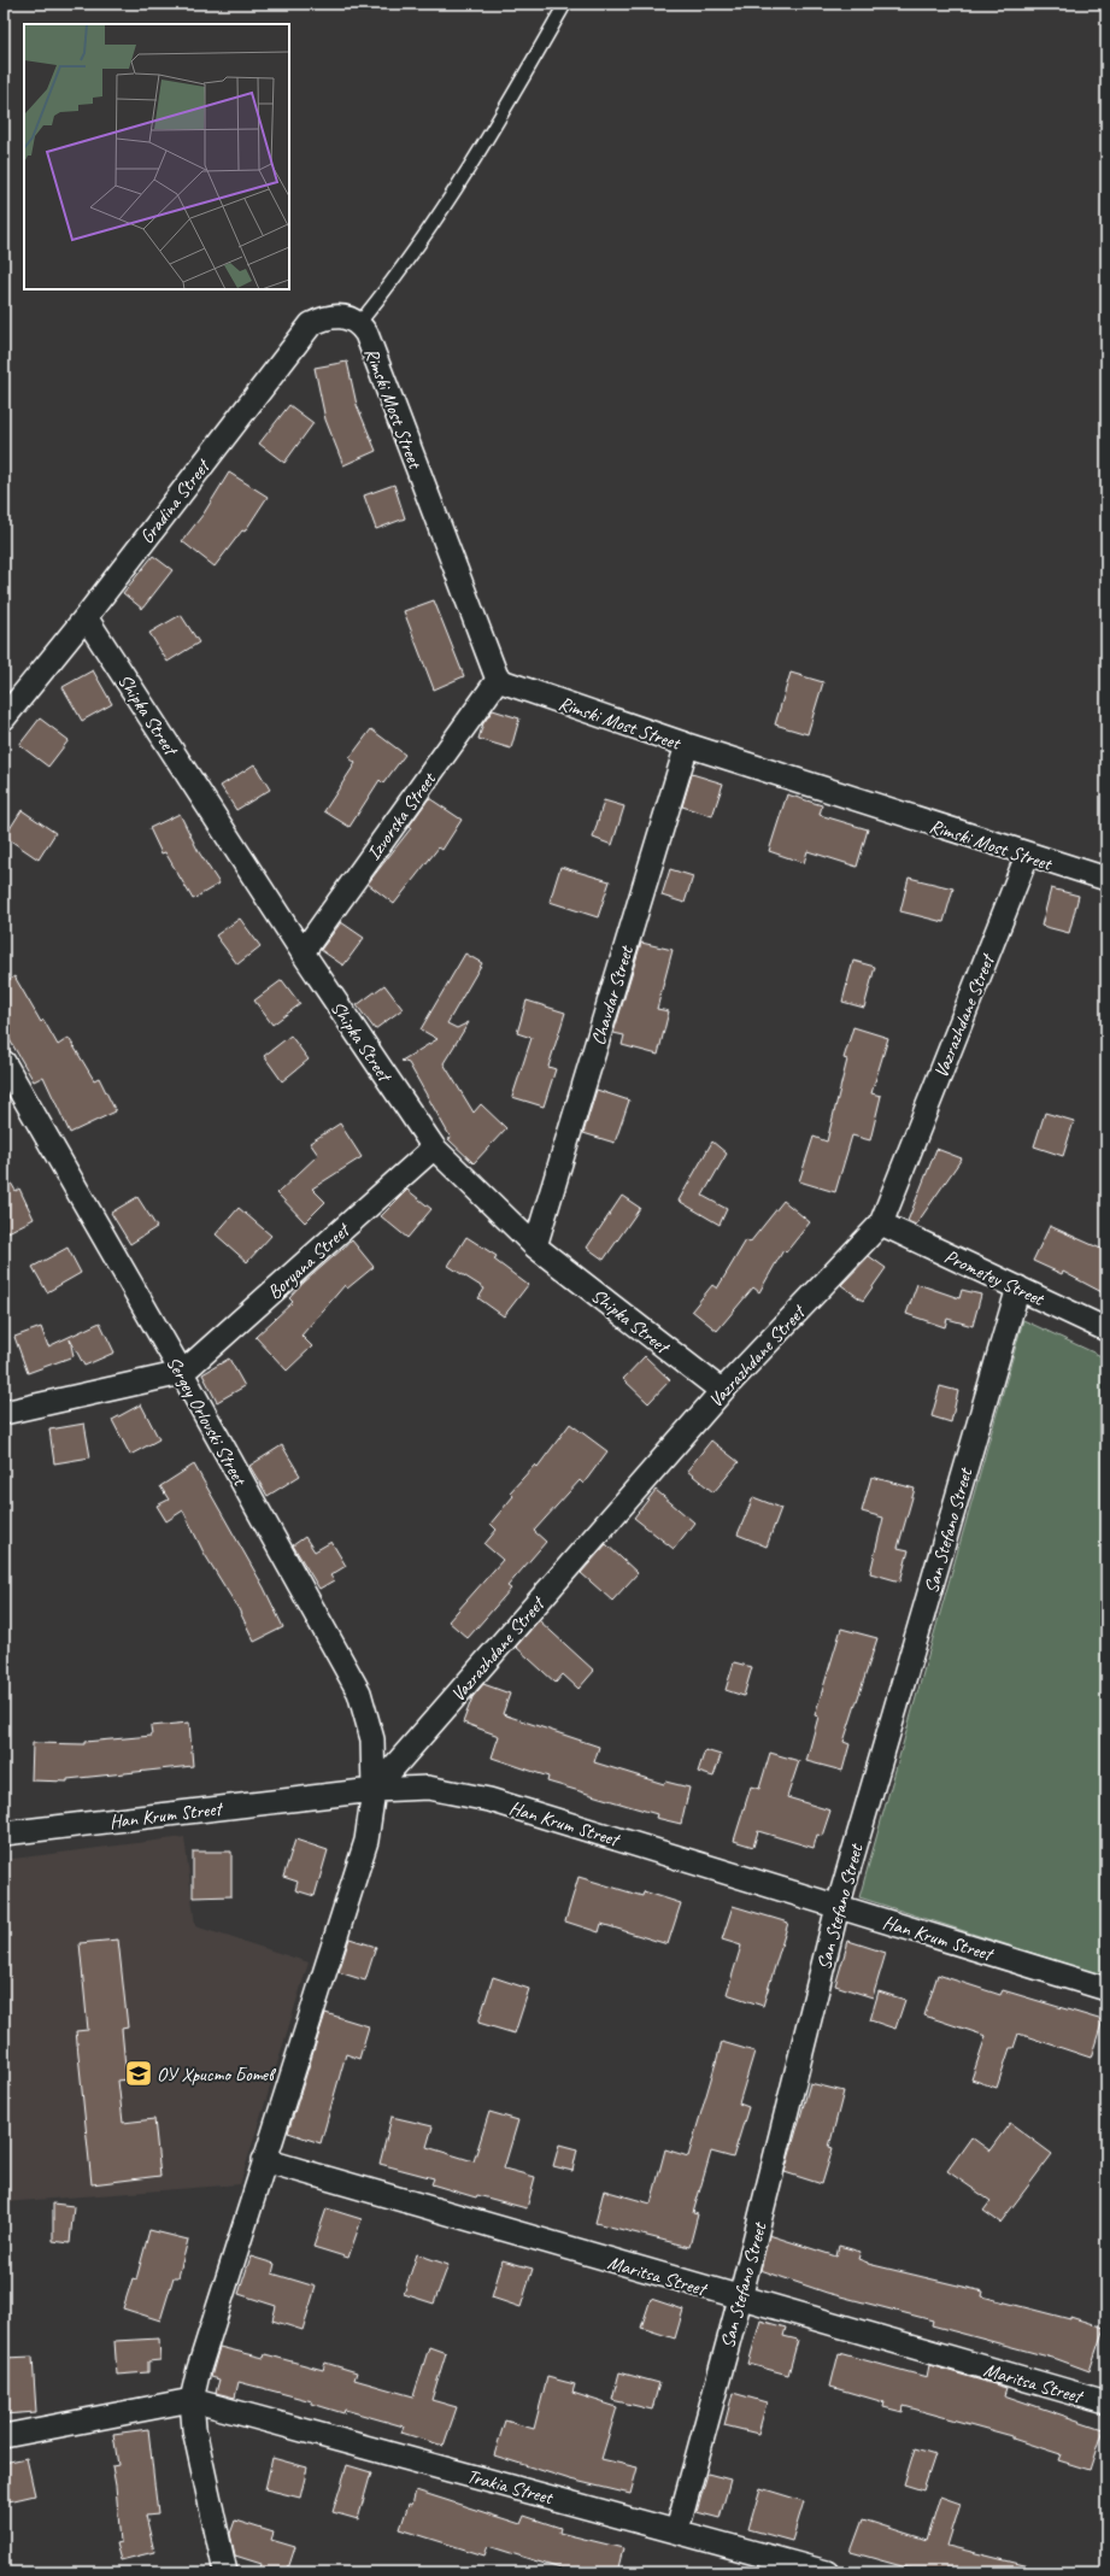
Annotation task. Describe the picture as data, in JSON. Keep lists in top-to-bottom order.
{
  "streets": {
    "street": [
      "Rimski Most Street",
      "Gradina Street",
      "Shipka Street",
      "Izvorska Street",
      "Chavdar Street",
      "Vazrazhdane Street",
      "Boryana Street",
      "Prometey Street",
      "Sergey Orlovski Street",
      "San Stefano Street",
      "Han Krum Street",
      "Maritsa Street",
      "Trakia Street"
    ]
  },
  "crossings": [
    ["Rimski Most Street", "Gradina Street"],
    ["Rimski Most Street", "Izvorska Street"],
    ["Rimski Most Street", "Chavdar Street"],
    ["Rimski Most Street", "Vazrazhdane Street"],
    ["Gradina Street", "Shipka Street"],
    ["Shipka Street", "Izvorska Street"],
    ["Shipka Street", "Chavdar Street"],
    ["Shipka Street", "Vazrazhdane Street"],
    ["Shipka Street", "Boryana Street"],
    ["Vazrazhdane Street", "Prometey Street"],
    ["Vazrazhdane Street", "Sergey Orlovski Street"],
    ["Vazrazhdane Street", "Han Krum Street"],
    ["Boryana Street", "Sergey Orlovski Street"],
    ["Prometey Street", "San Stefano Street"],
    ["Sergey Orlovski Street", "Han Krum Street"],
    ["Sergey Orlovski Street", "Maritsa Street"],
    ["Sergey Orlovski Street", "Trakia Street"],
    ["San Stefano Street", "Han Krum Street"],
    ["San Stefano Street", "Maritsa Street"],
    ["San Stefano Street", "Trakia Street"]
  ],
  "places": {
    "school or university": ["ОУ Христо Ботев"]
  }
}
